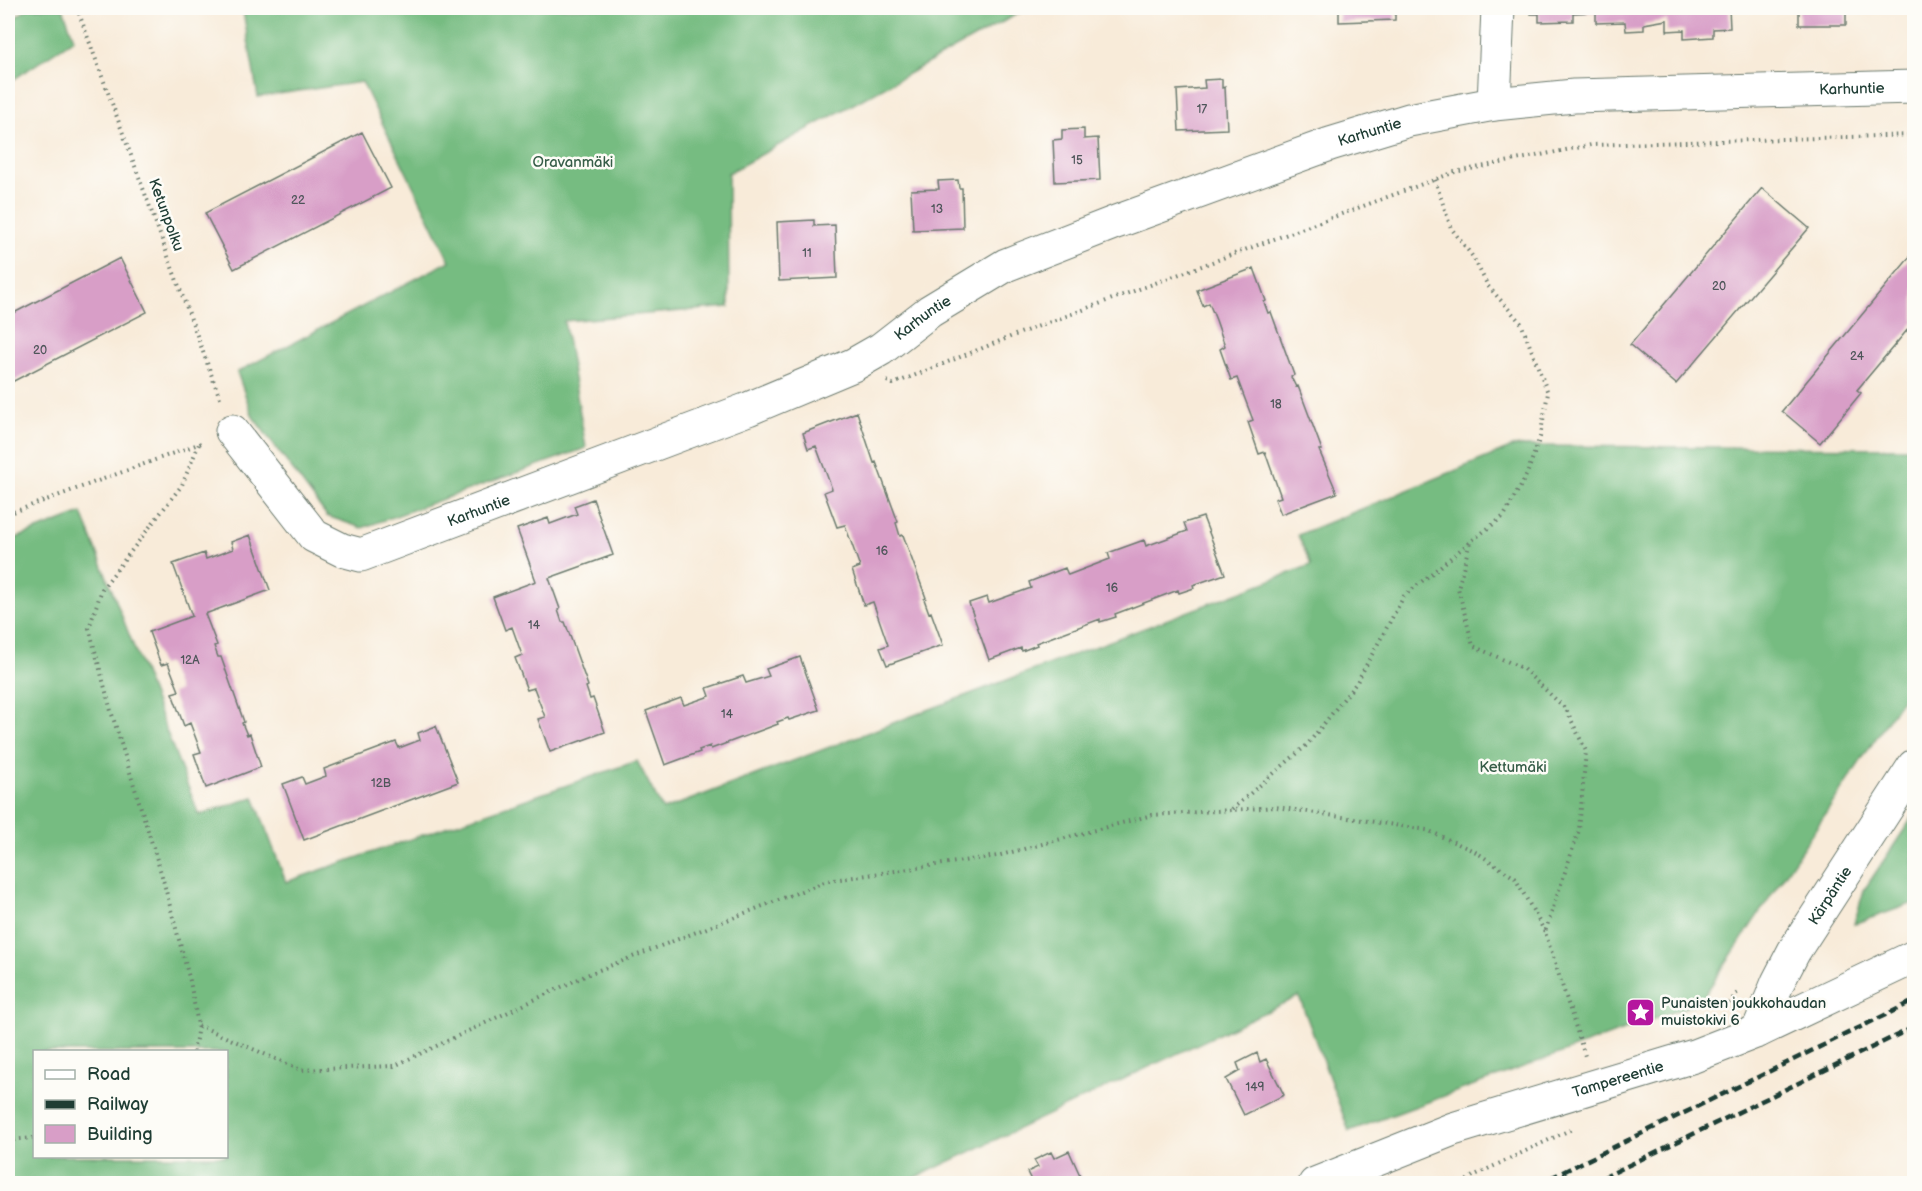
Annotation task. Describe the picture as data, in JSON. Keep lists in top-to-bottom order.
{
  "streets": {
    "street": ["Karhuntie", "Kärpäntie", "Tampereentie"],
    "path": ["Ketunpolku"]
  },
  "crossings": [
    ["Karhuntie", "Ketunpolku"],
    ["Kärpäntie", "Tampereentie"]
  ],
  "parks": ["Oravanmäki", "Kettumäki"],
  "places": {
    "place": ["Punaisten joukkohaudan muistokivi 6"]
  },
  "house_numbers": [
    "17",
    "15",
    "22",
    "13",
    "11",
    "20",
    "20",
    "24",
    "18",
    "16",
    "16",
    "14",
    "12A",
    "14",
    "12B",
    "149"
  ],
  "legend": ["Road", "Railway", "Building"]
}
